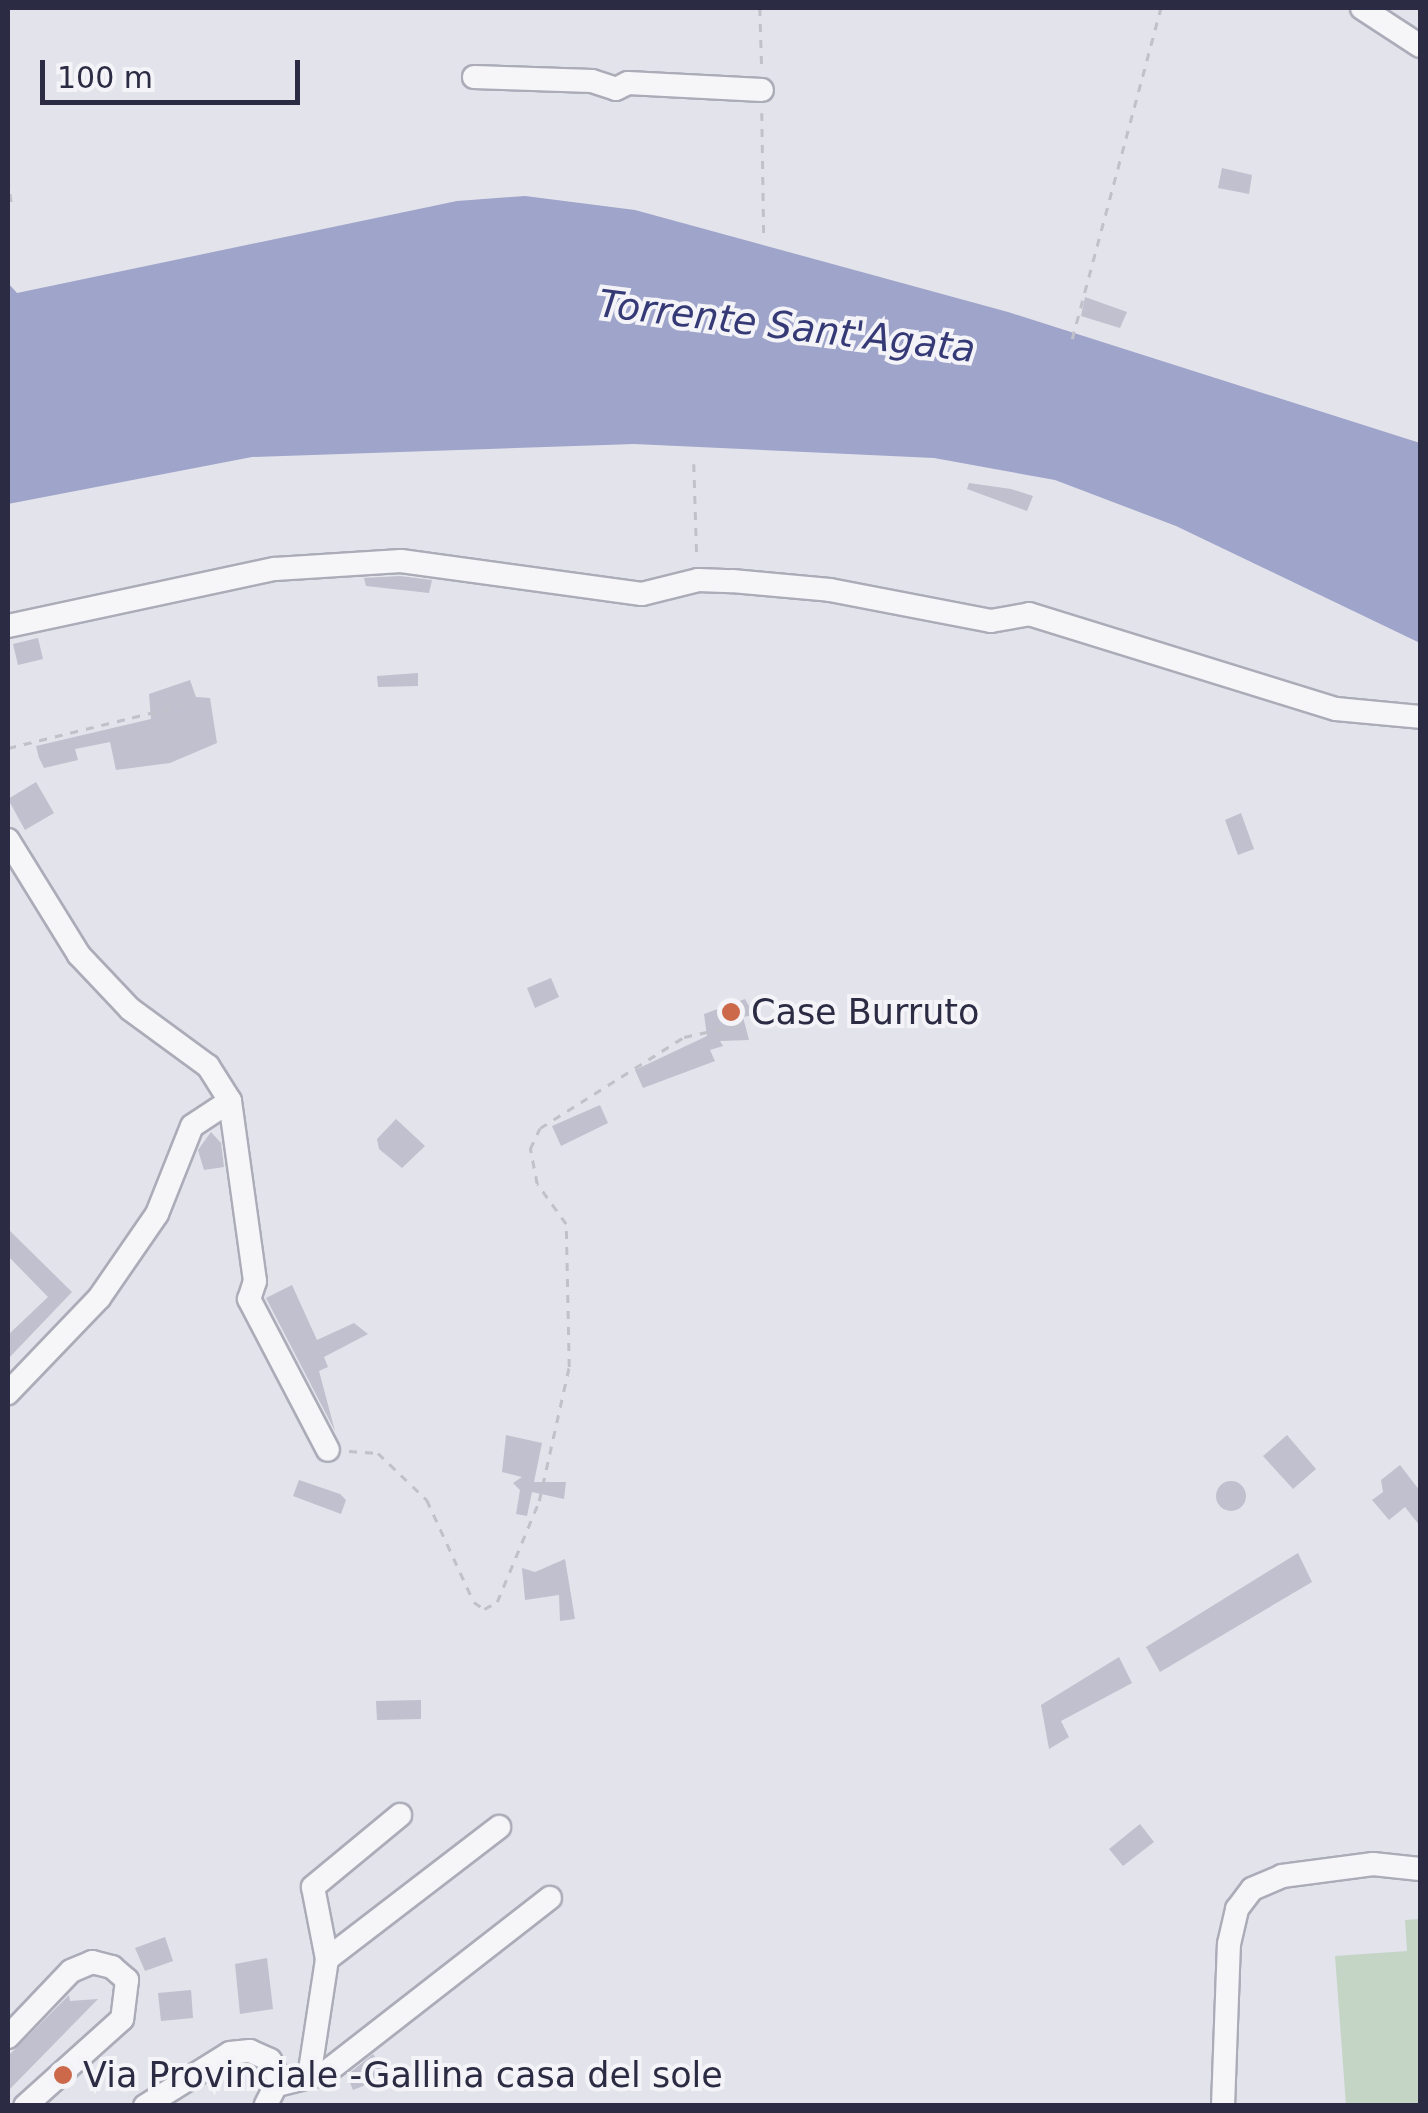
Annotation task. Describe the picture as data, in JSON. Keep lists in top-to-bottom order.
{
  "water": ["Torrente Sant'Agata"],
  "places": ["Case Burruto", "Via Provinciale -Gallina casa del sole"],
  "scale_bar": "100 m"
}
